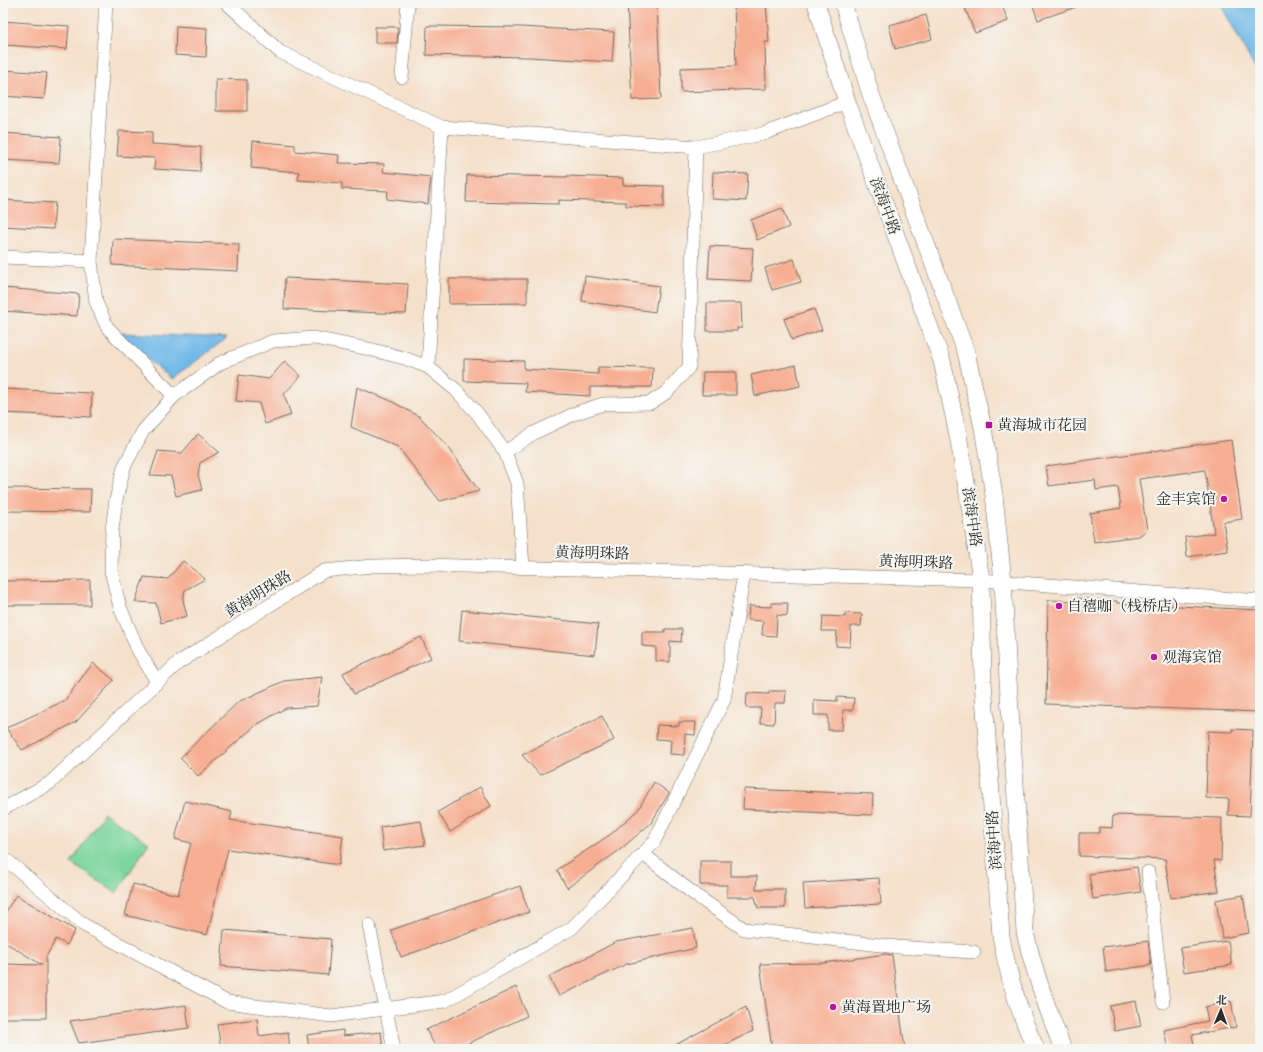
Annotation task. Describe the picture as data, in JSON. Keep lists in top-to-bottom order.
{
  "streets": {
    "main road": ["滨海中路"],
    "street": ["黄海明珠路"]
  },
  "crossings": [
    ["滨海中路", "黄海明珠路"]
  ],
  "places": {
    "transit": ["黄海城市花园"],
    "other": [
      "金丰宾馆",
      "自禧咖（栈桥店）",
      "观海宾馆",
      "黄海置地广场"
    ]
  },
  "north": "top"
}
